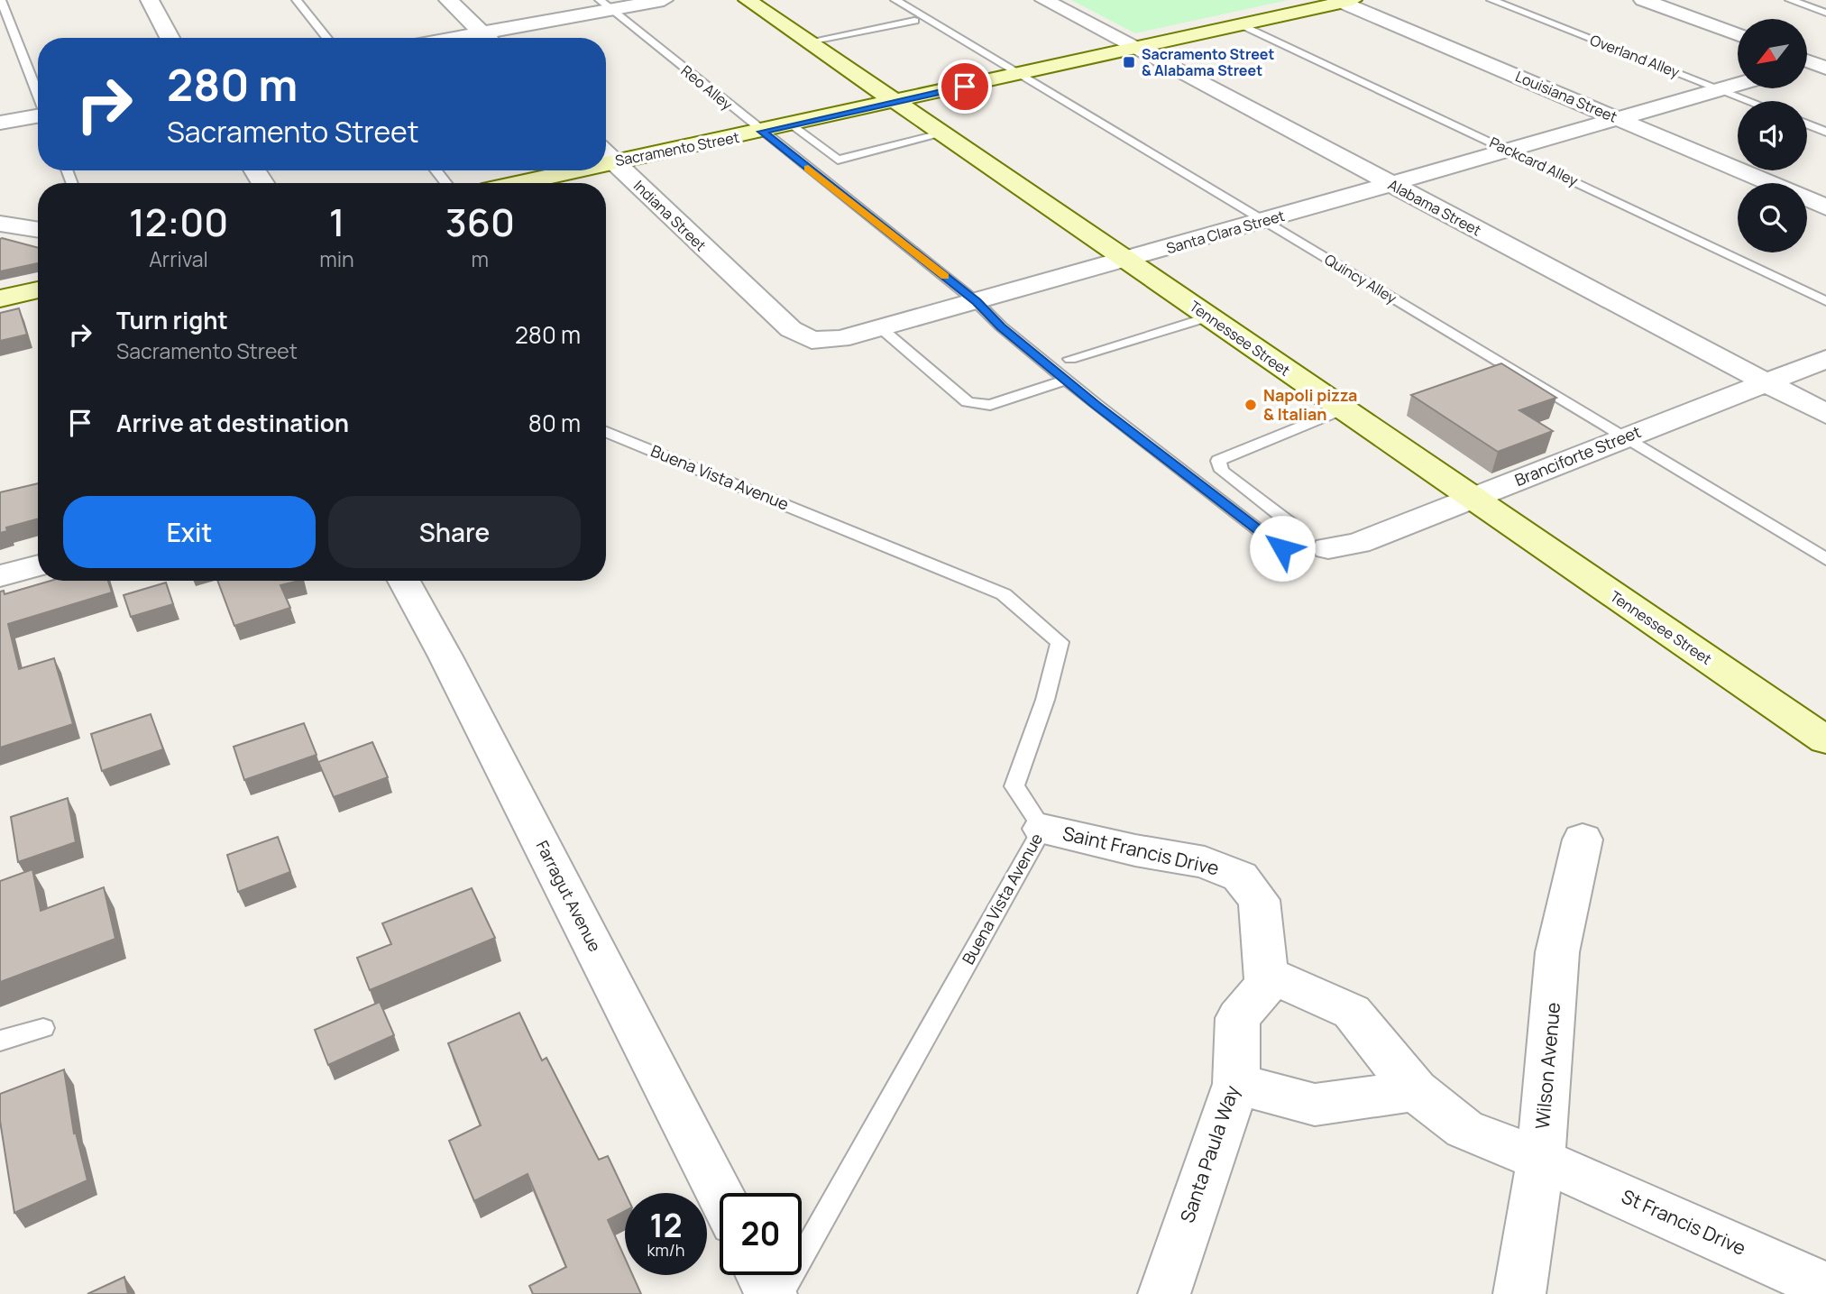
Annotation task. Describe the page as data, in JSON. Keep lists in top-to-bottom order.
{
  "streets": {
    "main road": ["Sacramento Street", "Tennessee Street"],
    "street": [
      "Louisiana Street",
      "Alabama Street",
      "Indiana Street",
      "Santa Clara Street",
      "Branciforte Street",
      "Saint Francis Drive",
      "Farragut Avenue",
      "Wilson Avenue",
      "Santa Paula Way",
      "St Francis Drive"
    ],
    "lane": [
      "Overland Alley",
      "Reo Alley",
      "Packcard Alley",
      "Quincy Alley",
      "Buena Vista Avenue"
    ]
  },
  "crossings": [
    ["Overland Alley", "Santa Clara Street"],
    ["Reo Alley", "Sacramento Street"],
    ["Reo Alley", "Santa Clara Street"],
    ["Reo Alley", "Branciforte Street"],
    ["Louisiana Street", "Sacramento Street"],
    ["Louisiana Street", "Santa Clara Street"],
    ["Sacramento Street", "Packcard Alley"],
    ["Sacramento Street", "Alabama Street"],
    ["Sacramento Street", "Indiana Street"],
    ["Sacramento Street", "Quincy Alley"],
    ["Sacramento Street", "Tennessee Street"],
    ["Packcard Alley", "Santa Clara Street"],
    ["Alabama Street", "Santa Clara Street"],
    ["Alabama Street", "Branciforte Street"],
    ["Indiana Street", "Santa Clara Street"],
    ["Santa Clara Street", "Quincy Alley"],
    ["Santa Clara Street", "Tennessee Street"],
    ["Quincy Alley", "Branciforte Street"],
    ["Tennessee Street", "Branciforte Street"],
    ["Buena Vista Avenue", "Saint Francis Drive"],
    ["Saint Francis Drive", "Santa Paula Way"],
    ["Wilson Avenue", "St Francis Drive"]
  ],
  "places": {
    "transit": ["Sacramento Street & Alabama Street"],
    "other": ["Napoli pizza & Italian"]
  },
  "north": "bottom left",
  "page": {
    "turn": ["280 m", "Sacramento Street"],
    "eta": [
      "12:00",
      "Arrival",
      "1",
      "min",
      "360",
      "m"
    ],
    "list": [
      {
        "name": "Turn right",
        "note": "Sacramento Street",
        "value": "280 m"
      },
      {
        "name": "Arrive at destination",
        "value": "80 m"
      }
    ],
    "buttons": ["Exit", "Share"],
    "speed": "12 km/h",
    "limit": "20"
  }
}
